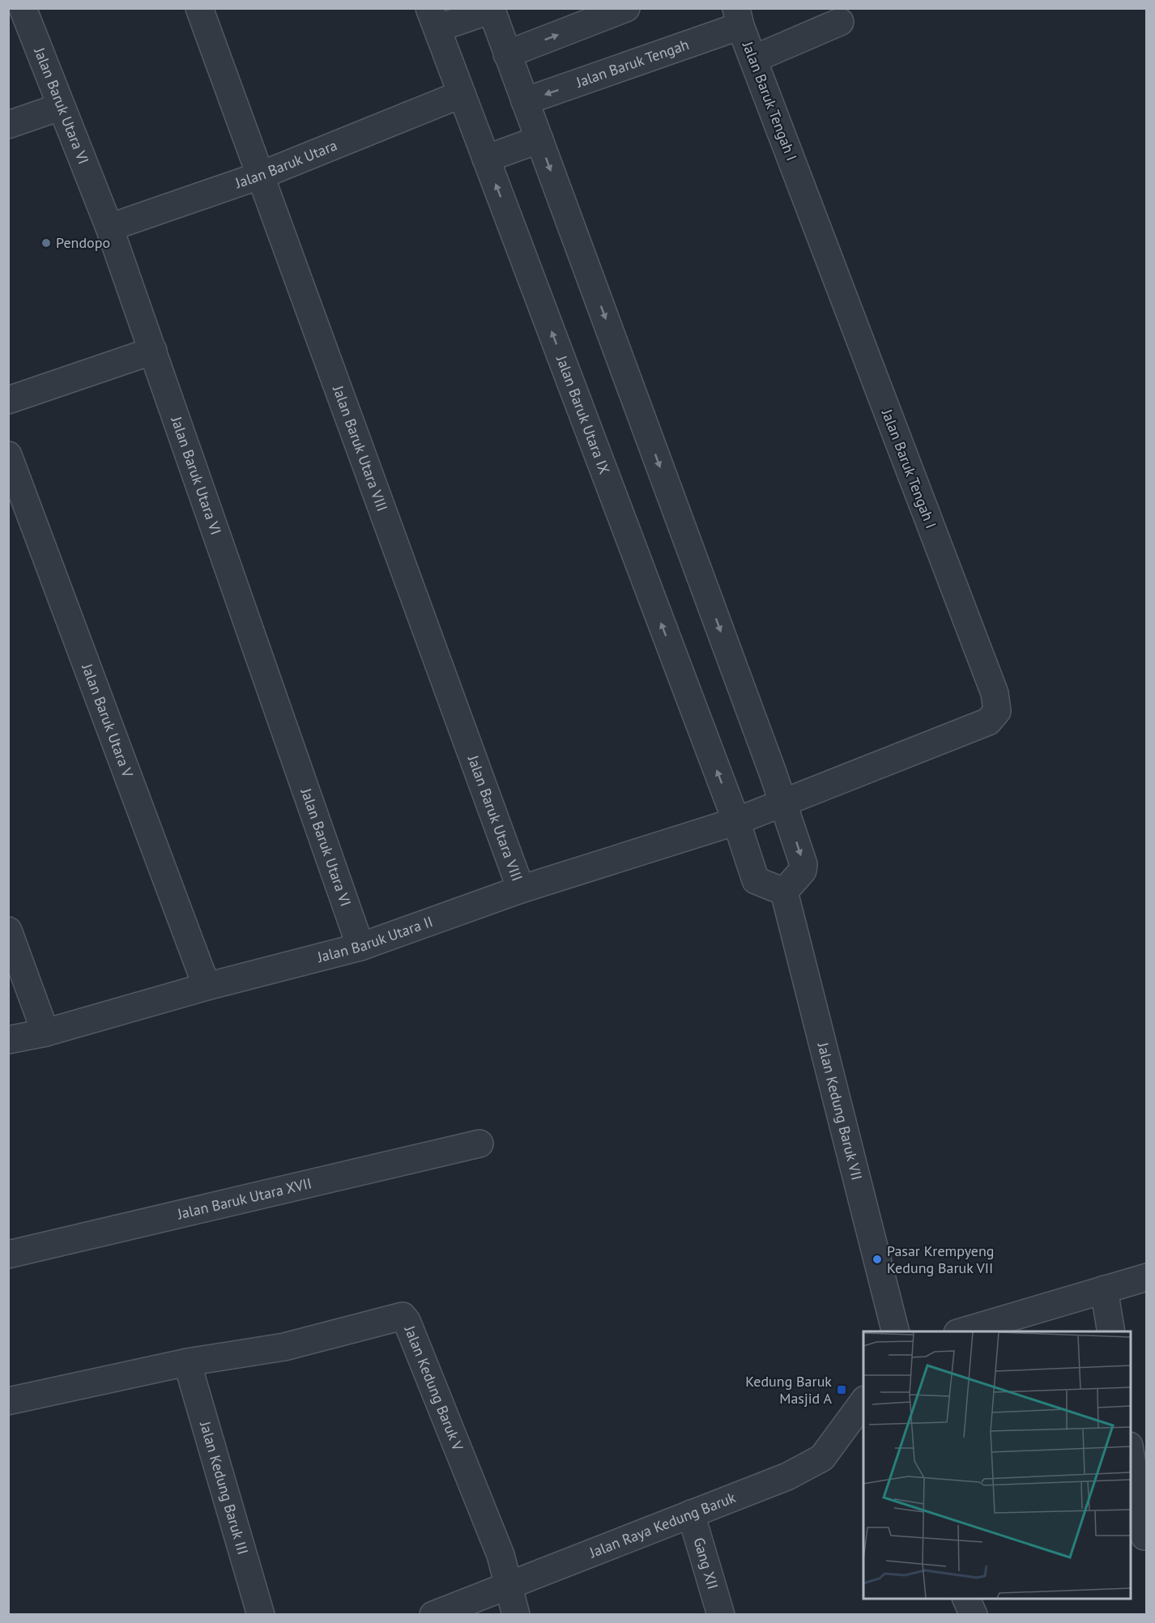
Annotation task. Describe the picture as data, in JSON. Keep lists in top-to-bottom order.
{
  "streets": {
    "street": [
      "Jalan Baruk Tengah",
      "Jalan Baruk Tengah I",
      "Jalan Baruk Utara VI",
      "Jalan Baruk Utara",
      "Jalan Baruk Utara IX",
      "Jalan Baruk Utara VIII",
      "Jalan Baruk Utara V",
      "Jalan Baruk Utara II",
      "Jalan Kedung Baruk VII",
      "Jalan Baruk Utara XVII",
      "Jalan Kedung Baruk V",
      "Jalan Kedung Baruk III",
      "Jalan Raya Kedung Baruk",
      "Gang XII"
    ]
  },
  "crossings": [
    ["Jalan Baruk Tengah", "Jalan Baruk Tengah I"],
    ["Jalan Baruk Tengah I", "Jalan Baruk Utara II"],
    ["Jalan Baruk Utara VI", "Jalan Baruk Utara"],
    ["Jalan Baruk Utara VI", "Jalan Baruk Utara II"],
    ["Jalan Baruk Utara", "Jalan Baruk Utara IX"],
    ["Jalan Baruk Utara", "Jalan Baruk Utara VIII"],
    ["Jalan Baruk Utara IX", "Jalan Baruk Utara II"],
    ["Jalan Baruk Utara VIII", "Jalan Baruk Utara II"],
    ["Jalan Baruk Utara V", "Jalan Baruk Utara II"],
    ["Jalan Kedung Baruk V", "Jalan Kedung Baruk III"],
    ["Jalan Kedung Baruk V", "Jalan Raya Kedung Baruk"],
    ["Jalan Raya Kedung Baruk", "Gang XII"]
  ],
  "places": {
    "other": ["Pendopo", "Pasar Krempyeng Kedung Baruk VII"],
    "transit": ["Kedung Baruk Masjid A"]
  }
}
